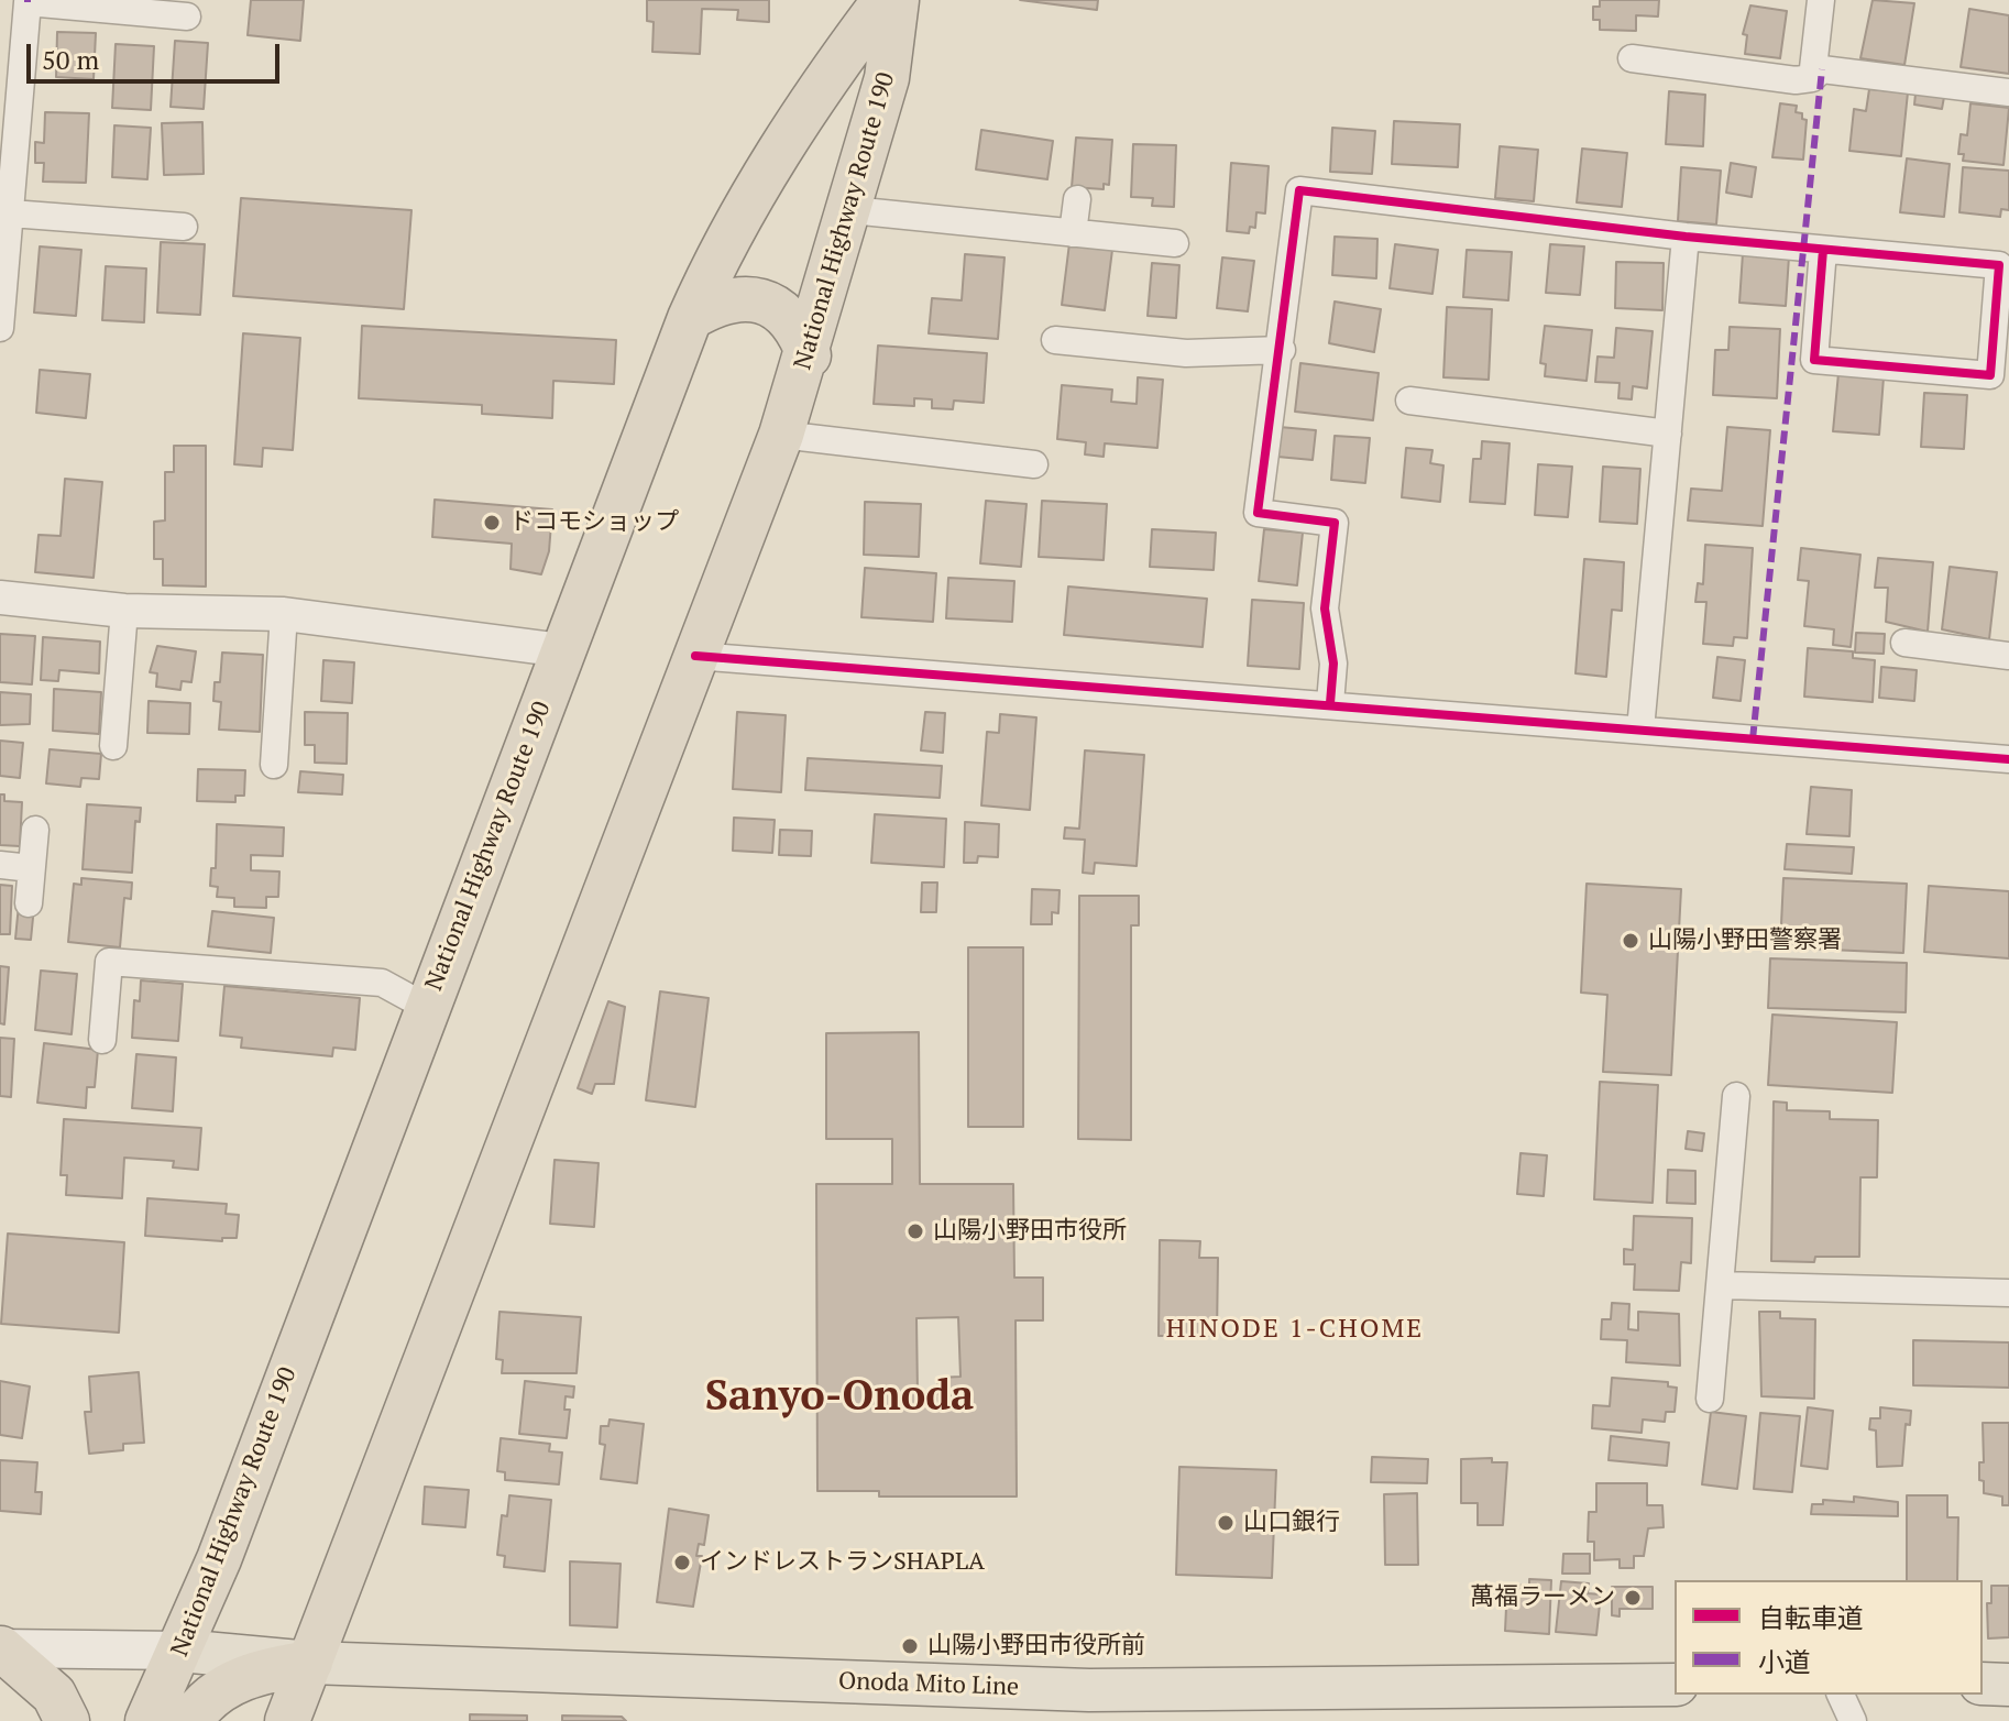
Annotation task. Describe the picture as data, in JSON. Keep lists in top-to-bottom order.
{
  "streets": {
    "highway": ["National Highway Route 190"],
    "main road": ["Onoda Mito Line"]
  },
  "crossings": [
    ["National Highway Route 190", "Onoda Mito Line"]
  ],
  "districts": ["HINODE 1-CHOME", "Sanyo-Onoda"],
  "places": [
    "ドコモショップ",
    "山陽小野田警察署",
    "山陽小野田市役所",
    "山口銀行",
    "インドレストランSHAPLA",
    "萬福ラーメン",
    "山陽小野田市役所前"
  ],
  "legend": ["自転車道", "小道"],
  "scale_bar": "50 m"
}
